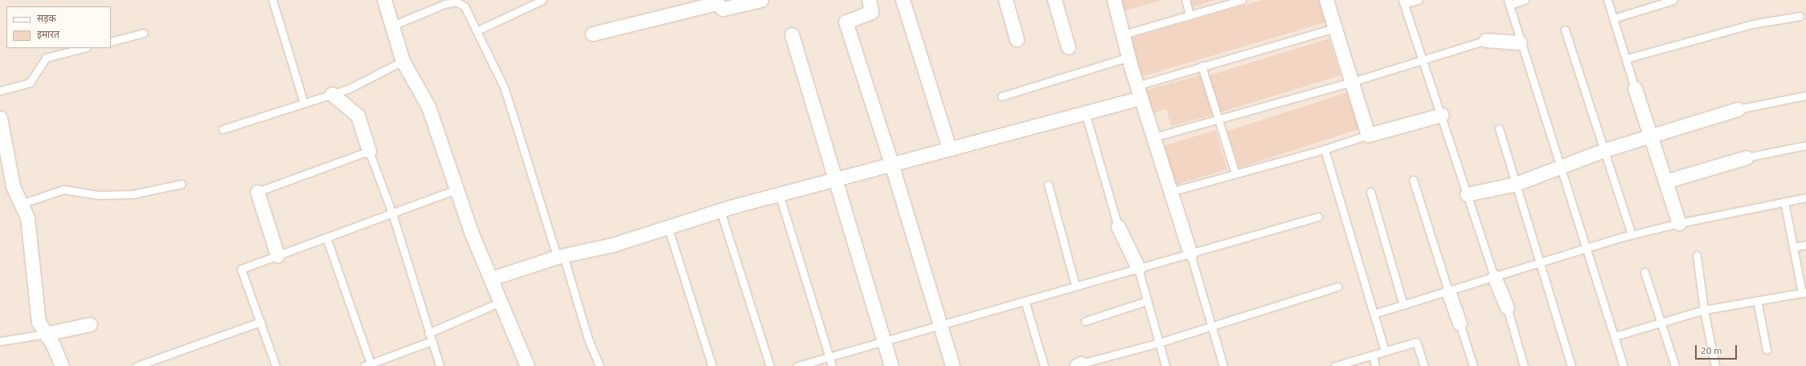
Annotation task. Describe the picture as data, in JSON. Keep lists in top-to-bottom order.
{
  "legend": ["सड़क", "इमारत"],
  "scale_bar": "20 m"
}
